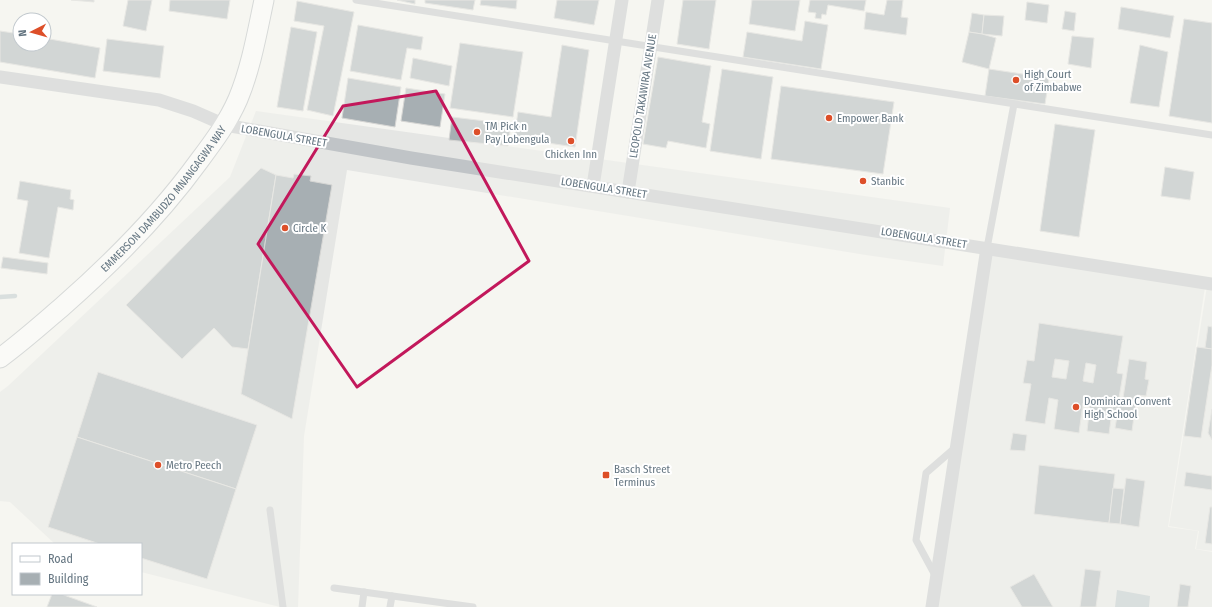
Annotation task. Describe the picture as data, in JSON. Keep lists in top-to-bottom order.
{
  "streets": {
    "street": ["LEOPOLD TAKAWIRA AVENUE", "LOBENGULA STREET", "EMMERSON DAMBUDZO MNANGAGWA WAY"]
  },
  "crossings": [
    ["LEOPOLD TAKAWIRA AVENUE", "LOBENGULA STREET"],
    ["LOBENGULA STREET", "EMMERSON DAMBUDZO MNANGAGWA WAY"]
  ],
  "places": {
    "other": [
      "High Court of Zimbabwe",
      "Empower Bank",
      "TM Pick n Pay Lobengula",
      "Chicken Inn",
      "Stanbic",
      "Circle K",
      "Dominican Convent High School",
      "Metro Peech"
    ],
    "transit": ["Basch Street Terminus"]
  },
  "legend": ["Road", "Building"],
  "north": "left"
}
